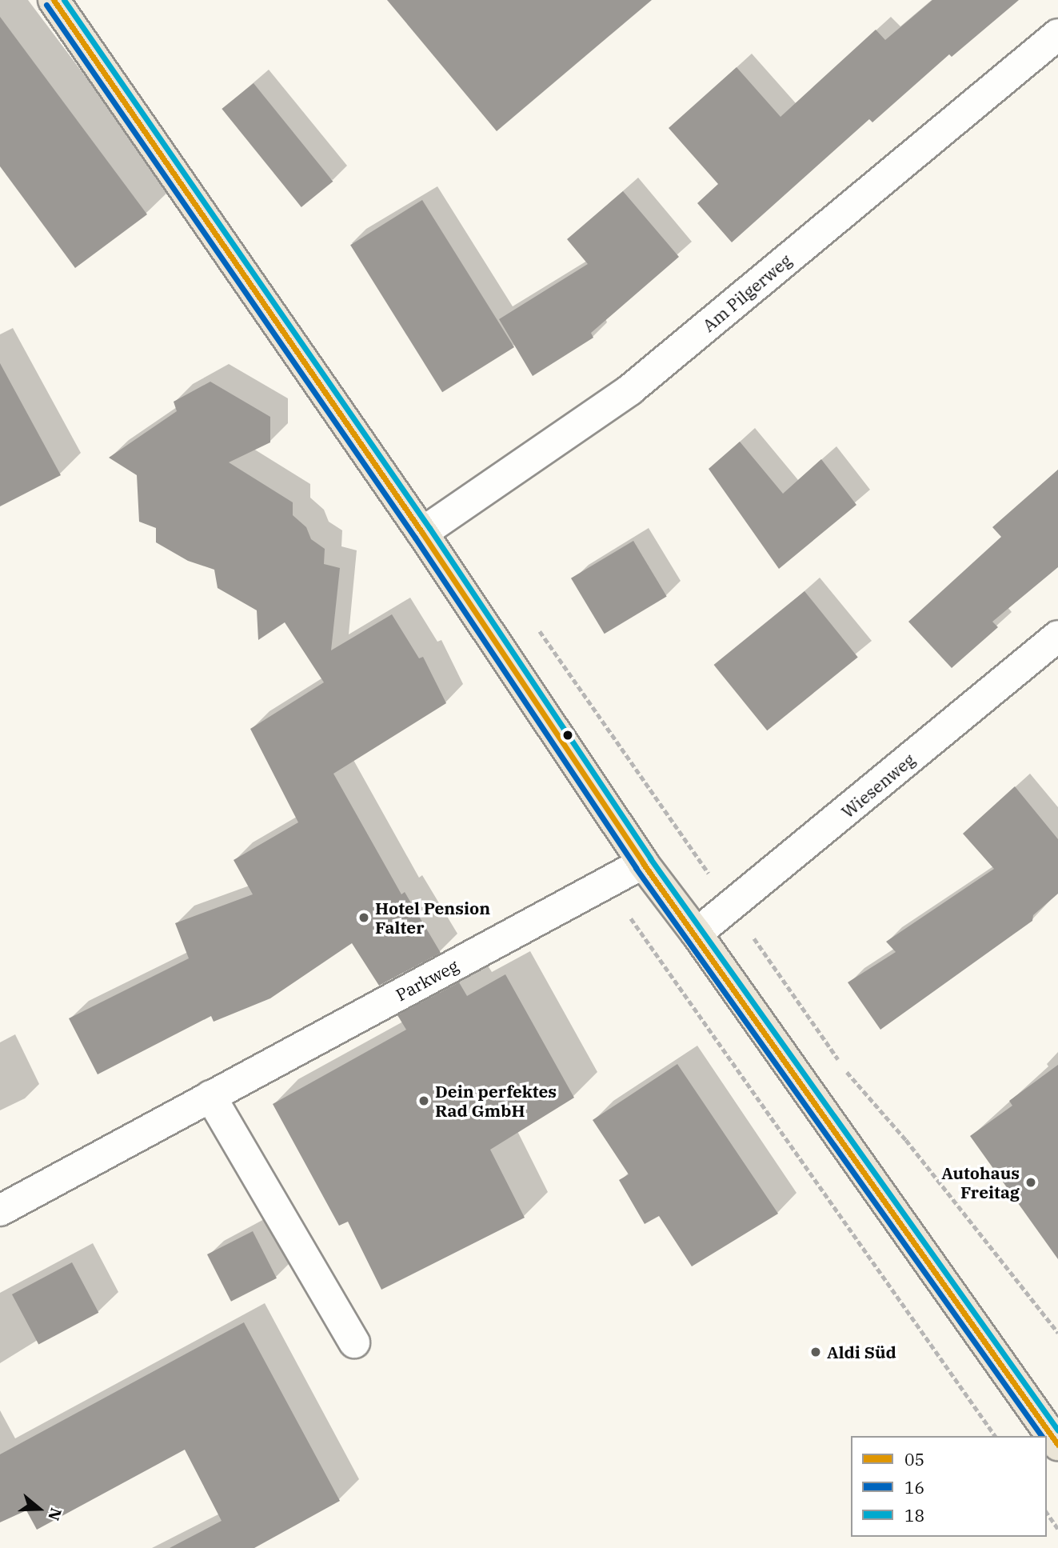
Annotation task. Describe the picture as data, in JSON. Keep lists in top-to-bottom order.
{
  "streets": {
    "street": ["Am Pilgerweg", "Wiesenweg", "Parkweg"]
  },
  "places": [
    "Hotel Pension Falter",
    "Dein perfektes Rad GmbH",
    "Autohaus Freitag",
    "Aldi Süd"
  ],
  "lines": ["transit line 05", "transit line 18", "transit line 16"],
  "legend": ["05", "16", "18"],
  "north": "right"
}
